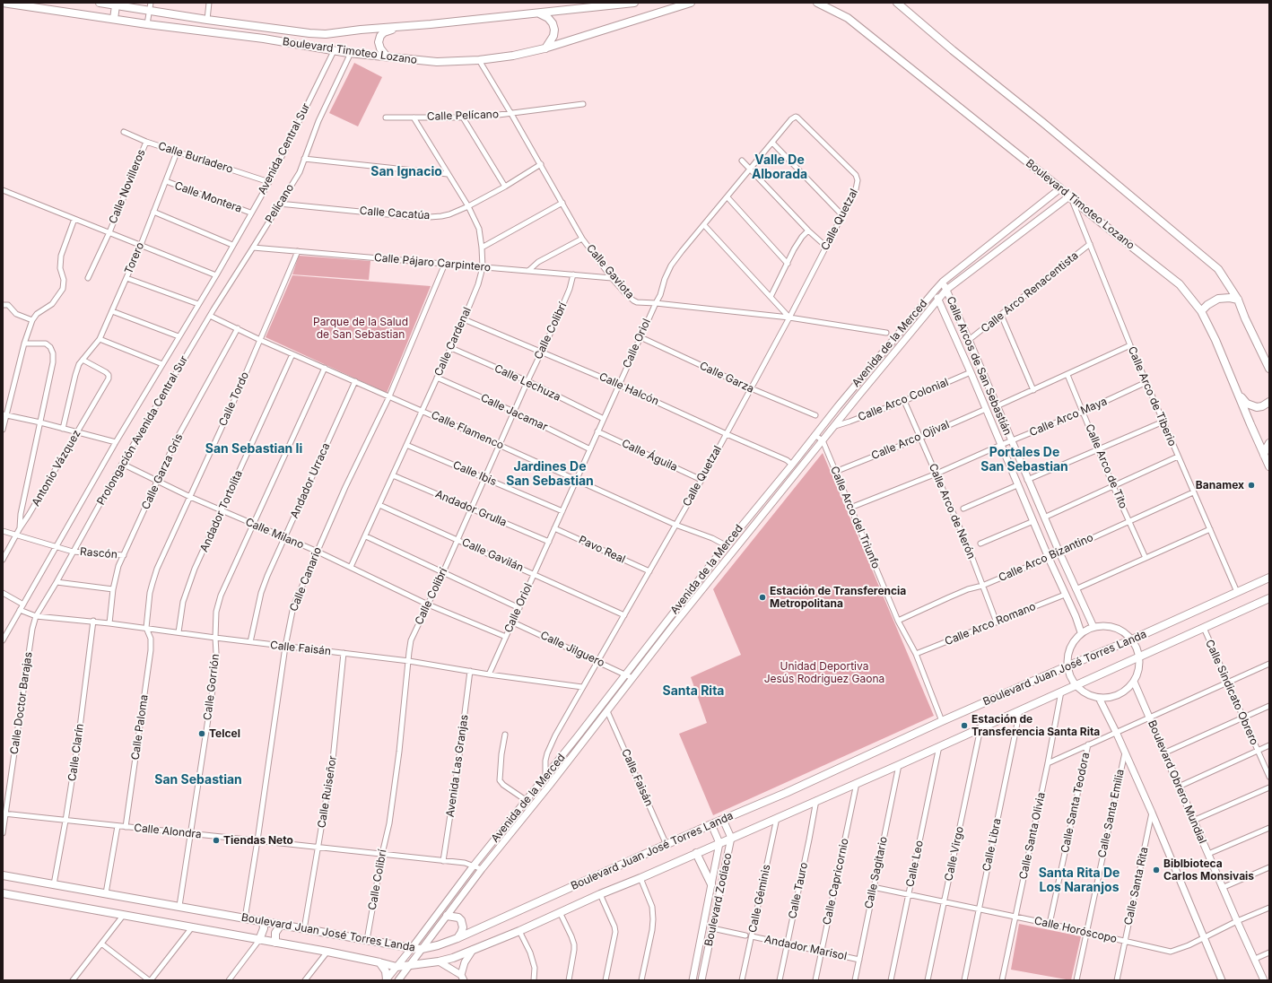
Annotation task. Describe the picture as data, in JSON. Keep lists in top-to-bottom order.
{
  "streets": {
    "main road": ["Boulevard Timoteo Lozano", "Boulevard Juan José Torres Landa"],
    "street": [
      "Calle Pelícano",
      "Avenida Central Sur",
      "Calle Burladero",
      "Calle Novilleros",
      "Calle Montera",
      "Pelícano",
      "Calle Cacatúa",
      "Calle Quetzal",
      "Torero",
      "Calle Pájaro Carpintero",
      "Calle Gaviota",
      "Calle Arco Renacentista",
      "Calle Colibrí",
      "Calle Cardenal",
      "Calle Oriol",
      "Avenida de la Merced",
      "Calle Arcos de San Sebastián",
      "Calle Garza",
      "Calle Lechuza",
      "Calle Halcón",
      "Calle Arco de Tiberio",
      "Calle Tordo",
      "Calle Arco Colonial",
      "Calle Jacamar",
      "Calle Arco Maya",
      "Prolongación Avenida Central Sur",
      "Calle Flamenco",
      "Calle Arco Ojival",
      "Calle Águila",
      "Calle Arco de Tito",
      "Antonio Vázquez",
      "Calle Garza Gris",
      "Calle Ibis",
      "Andador Urraca",
      "Andador Grulla",
      "Andador Tortolita",
      "Calle Arco de Nerón",
      "Calle Arco del Triunfo",
      "Calle Milano",
      "Pavo Real",
      "Rascón",
      "Calle Gavilán",
      "Calle Arco Bizantino",
      "Calle Canario",
      "Calle Arco Romano",
      "Calle Faisán",
      "Calle Jilguero",
      "Calle Gorrión",
      "Calle Sindicato Obrero",
      "Calle Doctor Barajas",
      "Calle Paloma",
      "Calle Clarín",
      "Avenida Las Granjas",
      "Boulevard Obrero Mundial",
      "Calle Ruiseñor",
      "Calle Santa Teodora",
      "Calle Santa Emilia",
      "Calle Alondra",
      "Calle Santa Olivia",
      "Calle Libra",
      "Calle Virgo",
      "Calle Leo",
      "Calle Sagitario",
      "Calle Capricornio",
      "Calle Santa Rita",
      "Calle Tauro",
      "Calle Géminis",
      "Boulevard Zodíaco",
      "Calle Horóscopo",
      "Andador Marisol"
    ]
  },
  "crossings": [
    ["Boulevard Timoteo Lozano", "Avenida Central Sur"],
    ["Boulevard Timoteo Lozano", "Pelícano"],
    ["Boulevard Timoteo Lozano", "Calle Gaviota"],
    ["Boulevard Timoteo Lozano", "Avenida de la Merced"],
    ["Boulevard Timoteo Lozano", "Calle Arco de Tiberio"],
    ["Calle Pelícano", "Calle Gaviota"],
    ["Calle Pelícano", "Calle Cardenal"],
    ["Avenida Central Sur", "Calle Burladero"],
    ["Avenida Central Sur", "Calle Montera"],
    ["Avenida Central Sur", "Pelícano"],
    ["Avenida Central Sur", "Prolongación Avenida Central Sur"],
    ["Calle Burladero", "Calle Novilleros"],
    ["Calle Burladero", "Torero"],
    ["Calle Montera", "Torero"],
    ["Pelícano", "Calle Cacatúa"],
    ["Pelícano", "Calle Pájaro Carpintero"],
    ["Pelícano", "Prolongación Avenida Central Sur"],
    ["Calle Cacatúa", "Calle Gaviota"],
    ["Calle Cacatúa", "Calle Cardenal"],
    ["Calle Quetzal", "Calle Gaviota"],
    ["Calle Quetzal", "Calle Oriol"],
    ["Calle Quetzal", "Avenida de la Merced"],
    ["Calle Quetzal", "Calle Garza"],
    ["Calle Quetzal", "Calle Halcón"],
    ["Calle Quetzal", "Calle Flamenco"],
    ["Calle Quetzal", "Calle Águila"],
    ["Calle Quetzal", "Pavo Real"],
    ["Calle Quetzal", "Calle Gavilán"],
    ["Calle Quetzal", "Calle Faisán"],
    ["Calle Quetzal", "Calle Jilguero"],
    ["Torero", "Antonio Vázquez"],
    ["Calle Pájaro Carpintero", "Calle Gaviota"],
    ["Calle Pájaro Carpintero", "Calle Colibrí"],
    ["Calle Pájaro Carpintero", "Calle Cardenal"],
    ["Calle Pájaro Carpintero", "Calle Tordo"],
    ["Calle Pájaro Carpintero", "Prolongación Avenida Central Sur"],
    ["Calle Pájaro Carpintero", "Calle Canario"],
    ["Calle Gaviota", "Calle Oriol"],
    ["Calle Arco Renacentista", "Calle Arcos de San Sebastián"],
    ["Calle Arco Renacentista", "Calle Arco de Tiberio"],
    ["Calle Colibrí", "Calle Lechuza"],
    ["Calle Colibrí", "Calle Halcón"],
    ["Calle Colibrí", "Calle Jacamar"],
    ["Calle Colibrí", "Calle Flamenco"],
    ["Calle Colibrí", "Calle Ibis"],
    ["Calle Colibrí", "Andador Grulla"],
    ["Calle Colibrí", "Calle Milano"],
    ["Calle Colibrí", "Calle Gavilán"],
    ["Calle Colibrí", "Calle Faisán"],
    ["Calle Colibrí", "Boulevard Juan José Torres Landa"],
    ["Calle Colibrí", "Calle Alondra"],
    ["Calle Cardenal", "Calle Lechuza"],
    ["Calle Cardenal", "Calle Halcón"],
    ["Calle Cardenal", "Calle Jacamar"],
    ["Calle Cardenal", "Calle Flamenco"],
    ["Calle Cardenal", "Calle Ibis"],
    ["Calle Cardenal", "Andador Grulla"],
    ["Calle Cardenal", "Calle Milano"],
    ["Calle Cardenal", "Calle Gavilán"],
    ["Calle Oriol", "Calle Garza"],
    ["Calle Oriol", "Calle Lechuza"],
    ["Calle Oriol", "Calle Halcón"],
    ["Calle Oriol", "Calle Jacamar"],
    ["Calle Oriol", "Calle Flamenco"],
    ["Calle Oriol", "Calle Águila"],
    ["Calle Oriol", "Calle Ibis"],
    ["Calle Oriol", "Andador Grulla"],
    ["Calle Oriol", "Calle Milano"],
    ["Calle Oriol", "Pavo Real"],
    ["Calle Oriol", "Calle Gavilán"],
    ["Calle Oriol", "Calle Faisán"],
    ["Calle Oriol", "Calle Jilguero"],
    ["Avenida de la Merced", "Calle Arcos de San Sebastián"],
    ["Avenida de la Merced", "Calle Halcón"],
    ["Avenida de la Merced", "Calle Arco de Tiberio"],
    ["Avenida de la Merced", "Calle Arco Colonial"],
    ["Avenida de la Merced", "Calle Flamenco"],
    ["Avenida de la Merced", "Calle Arco del Triunfo"],
    ["Avenida de la Merced", "Calle Faisán"],
    ["Avenida de la Merced", "Calle Jilguero"],
    ["Avenida de la Merced", "Boulevard Juan José Torres Landa"],
    ["Avenida de la Merced", "Calle Alondra"],
    ["Calle Arcos de San Sebastián", "Calle Arco Colonial"],
    ["Calle Arcos de San Sebastián", "Calle Arco Maya"],
    ["Calle Arcos de San Sebastián", "Calle Arco Ojival"],
    ["Calle Arcos de San Sebastián", "Calle Arco Bizantino"],
    ["Calle Arcos de San Sebastián", "Calle Arco Romano"],
    ["Calle Arco de Tiberio", "Calle Arco Maya"],
    ["Calle Arco de Tiberio", "Calle Arco Bizantino"],
    ["Calle Arco de Tiberio", "Boulevard Juan José Torres Landa"],
    ["Calle Tordo", "Calle Flamenco"],
    ["Calle Tordo", "Calle Milano"],
    ["Calle Tordo", "Calle Faisán"],
    ["Calle Tordo", "Calle Paloma"],
    ["Calle Arco Colonial", "Calle Arco de Nerón"],
    ["Calle Arco Maya", "Calle Arco de Tito"],
    ["Calle Arco Maya", "Calle Arco de Nerón"],
    ["Calle Arco Maya", "Calle Arco del Triunfo"],
    ["Prolongación Avenida Central Sur", "Calle Flamenco"],
    ["Prolongación Avenida Central Sur", "Calle Milano"],
    ["Prolongación Avenida Central Sur", "Rascón"],
    ["Prolongación Avenida Central Sur", "Calle Faisán"],
    ["Prolongación Avenida Central Sur", "Calle Doctor Barajas"],
    ["Calle Flamenco", "Calle Garza Gris"],
    ["Calle Flamenco", "Andador Urraca"],
    ["Calle Flamenco", "Andador Tortolita"],
    ["Calle Flamenco", "Calle Canario"],
    ["Calle Flamenco", "Calle Gorrión"],
    ["Calle Arco Ojival", "Calle Arco de Nerón"],
    ["Calle Arco Ojival", "Calle Arco del Triunfo"],
    ["Calle Arco de Tito", "Calle Arco Bizantino"],
    ["Antonio Vázquez", "Rascón"],
    ["Calle Garza Gris", "Calle Milano"],
    ["Calle Garza Gris", "Rascón"],
    ["Calle Garza Gris", "Calle Faisán"],
    ["Andador Urraca", "Calle Milano"],
    ["Andador Urraca", "Calle Faisán"],
    ["Andador Tortolita", "Calle Milano"],
    ["Andador Tortolita", "Calle Faisán"],
    ["Calle Arco de Nerón", "Calle Arco Bizantino"],
    ["Calle Arco de Nerón", "Calle Arco Romano"],
    ["Calle Arco del Triunfo", "Calle Arco Bizantino"],
    ["Calle Arco del Triunfo", "Calle Arco Romano"],
    ["Calle Arco del Triunfo", "Boulevard Juan José Torres Landa"],
    ["Calle Milano", "Calle Canario"],
    ["Calle Milano", "Calle Gorrión"],
    ["Calle Canario", "Calle Faisán"],
    ["Calle Canario", "Boulevard Juan José Torres Landa"],
    ["Calle Canario", "Calle Alondra"],
    ["Calle Faisán", "Boulevard Juan José Torres Landa"],
    ["Calle Faisán", "Calle Gorrión"],
    ["Calle Faisán", "Calle Doctor Barajas"],
    ["Calle Faisán", "Calle Paloma"],
    ["Calle Faisán", "Calle Clarín"],
    ["Calle Faisán", "Avenida Las Granjas"],
    ["Calle Faisán", "Calle Ruiseñor"],
    ["Boulevard Juan José Torres Landa", "Calle Gorrión"],
    ["Boulevard Juan José Torres Landa", "Calle Sindicato Obrero"],
    ["Boulevard Juan José Torres Landa", "Calle Clarín"],
    ["Boulevard Juan José Torres Landa", "Calle Ruiseñor"],
    ["Boulevard Juan José Torres Landa", "Calle Santa Olivia"],
    ["Boulevard Juan José Torres Landa", "Calle Libra"],
    ["Boulevard Juan José Torres Landa", "Calle Virgo"],
    ["Boulevard Juan José Torres Landa", "Calle Leo"],
    ["Boulevard Juan José Torres Landa", "Calle Sagitario"],
    ["Boulevard Juan José Torres Landa", "Calle Capricornio"],
    ["Boulevard Juan José Torres Landa", "Calle Tauro"],
    ["Boulevard Juan José Torres Landa", "Calle Géminis"],
    ["Boulevard Juan José Torres Landa", "Boulevard Zodíaco"],
    ["Calle Gorrión", "Calle Alondra"],
    ["Calle Doctor Barajas", "Calle Alondra"],
    ["Calle Paloma", "Calle Alondra"],
    ["Calle Clarín", "Calle Alondra"],
    ["Avenida Las Granjas", "Calle Alondra"],
    ["Boulevard Obrero Mundial", "Calle Horóscopo"],
    ["Calle Ruiseñor", "Calle Alondra"],
    ["Calle Santa Teodora", "Calle Horóscopo"],
    ["Calle Santa Emilia", "Calle Horóscopo"],
    ["Calle Santa Olivia", "Calle Horóscopo"],
    ["Calle Libra", "Calle Horóscopo"],
    ["Calle Virgo", "Calle Horóscopo"],
    ["Calle Leo", "Calle Horóscopo"],
    ["Calle Sagitario", "Calle Horóscopo"],
    ["Calle Sagitario", "Andador Marisol"],
    ["Calle Capricornio", "Andador Marisol"],
    ["Calle Santa Rita", "Calle Horóscopo"],
    ["Calle Tauro", "Andador Marisol"],
    ["Calle Géminis", "Andador Marisol"]
  ],
  "districts": [
    "Valle De Alborada",
    "San Ignacio",
    "San Sebastian Ii",
    "Portales De San Sebastian",
    "Jardines De San Sebastian",
    "Santa Rita",
    "San Sebastian",
    "Santa Rita De Los Naranjos"
  ],
  "parks": ["Parque de la Salud de San Sebastian", "Unidad Deportiva Jesús Rodriguez Gaona"],
  "places": [
    "Banamex",
    "Estación de Transferencia Metropolitana",
    "Estación de Transferencia Santa Rita",
    "Telcel",
    "Tiendas Neto",
    "Biblbioteca Carlos Monsivais"
  ]
}
